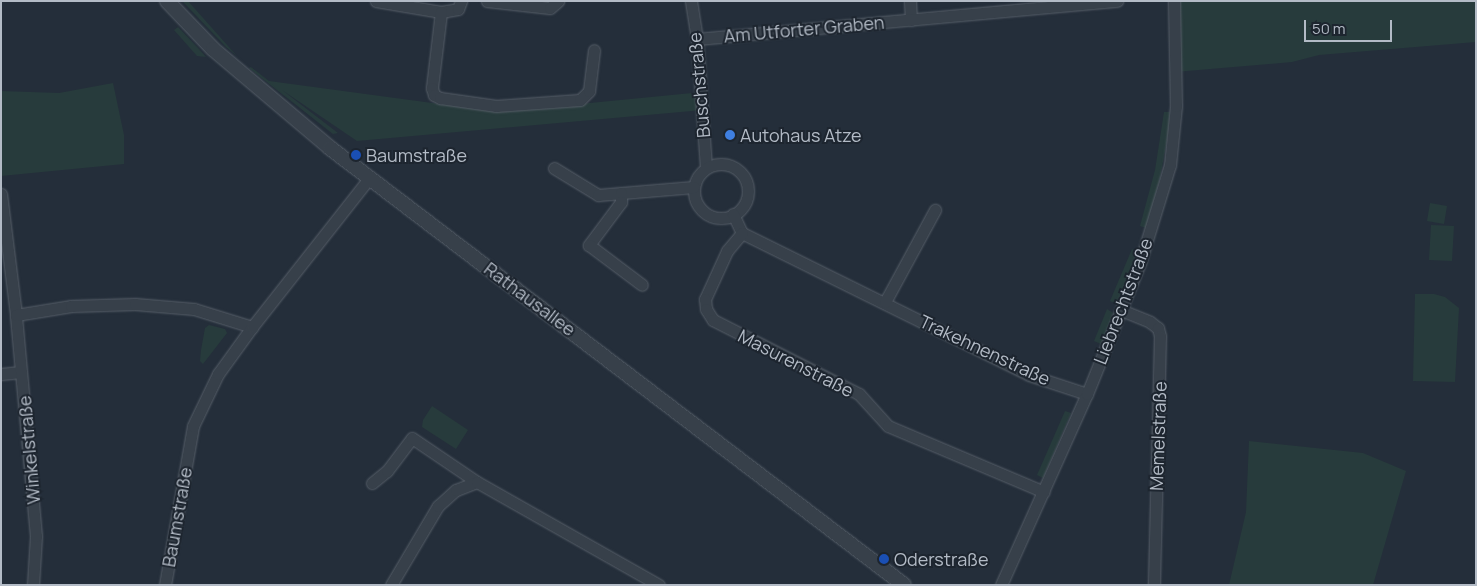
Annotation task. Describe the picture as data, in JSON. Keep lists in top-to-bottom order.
{
  "streets": {
    "street": [
      "Am Utforter Graben",
      "Buschstraße",
      "Rathausallee",
      "Liebrechtstraße",
      "Trakehnenstraße",
      "Masurenstraße",
      "Memelstraße",
      "Winkelstraße",
      "Baumstraße"
    ]
  },
  "crossings": [
    ["Am Utforter Graben", "Buschstraße"],
    ["Rathausallee", "Baumstraße"],
    ["Liebrechtstraße", "Trakehnenstraße"],
    ["Liebrechtstraße", "Masurenstraße"],
    ["Liebrechtstraße", "Memelstraße"],
    ["Trakehnenstraße", "Masurenstraße"]
  ],
  "places": ["Autohaus Atze", "Baumstraße", "Oderstraße"],
  "scale_bar": "50 m"
}
